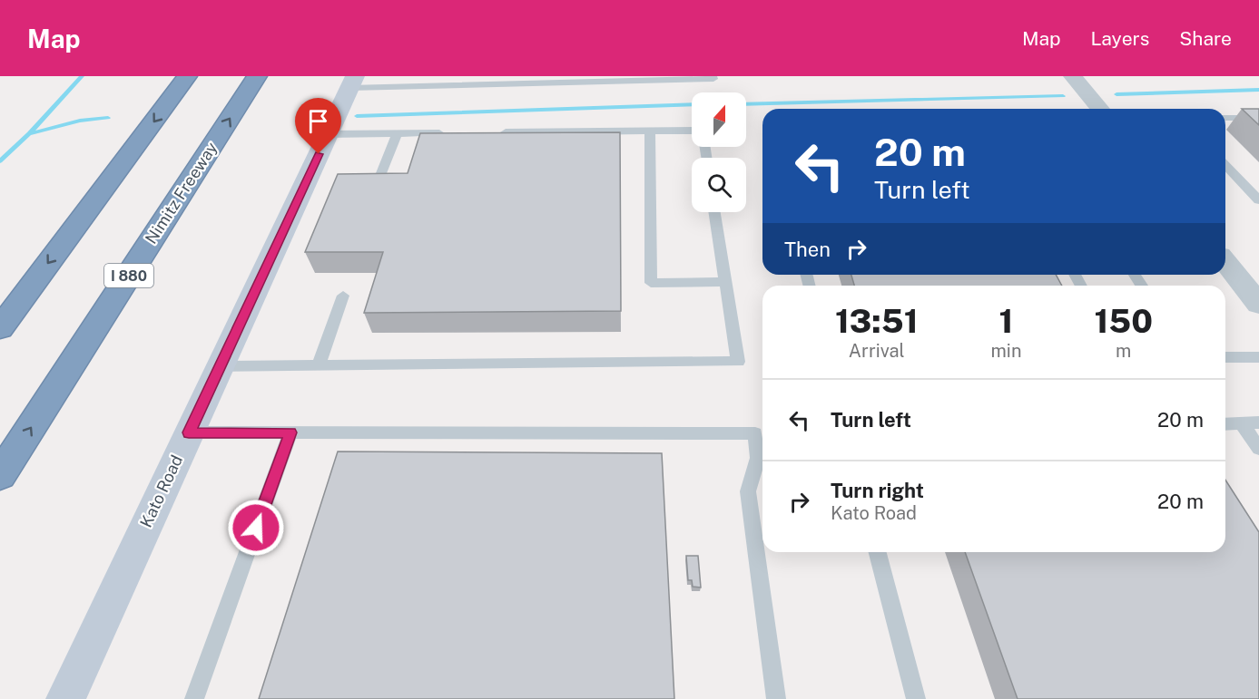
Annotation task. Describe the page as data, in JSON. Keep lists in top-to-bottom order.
{
  "streets": {
    "highway": ["Nimitz Freeway", "I 880"],
    "street": ["Kato Road"]
  },
  "north": "top",
  "page": {
    "header": "Map",
    "nav": ["Map", "Layers", "Share"],
    "turn": ["20 m", "Turn left"],
    "then": "Then",
    "eta": [
      "13:51",
      "Arrival",
      "1",
      "min",
      "150",
      "m"
    ],
    "list": [
      {
        "name": "Turn left",
        "value": "20 m"
      },
      {
        "name": "Turn right",
        "note": "Kato Road",
        "value": "20 m"
      }
    ]
  }
}
